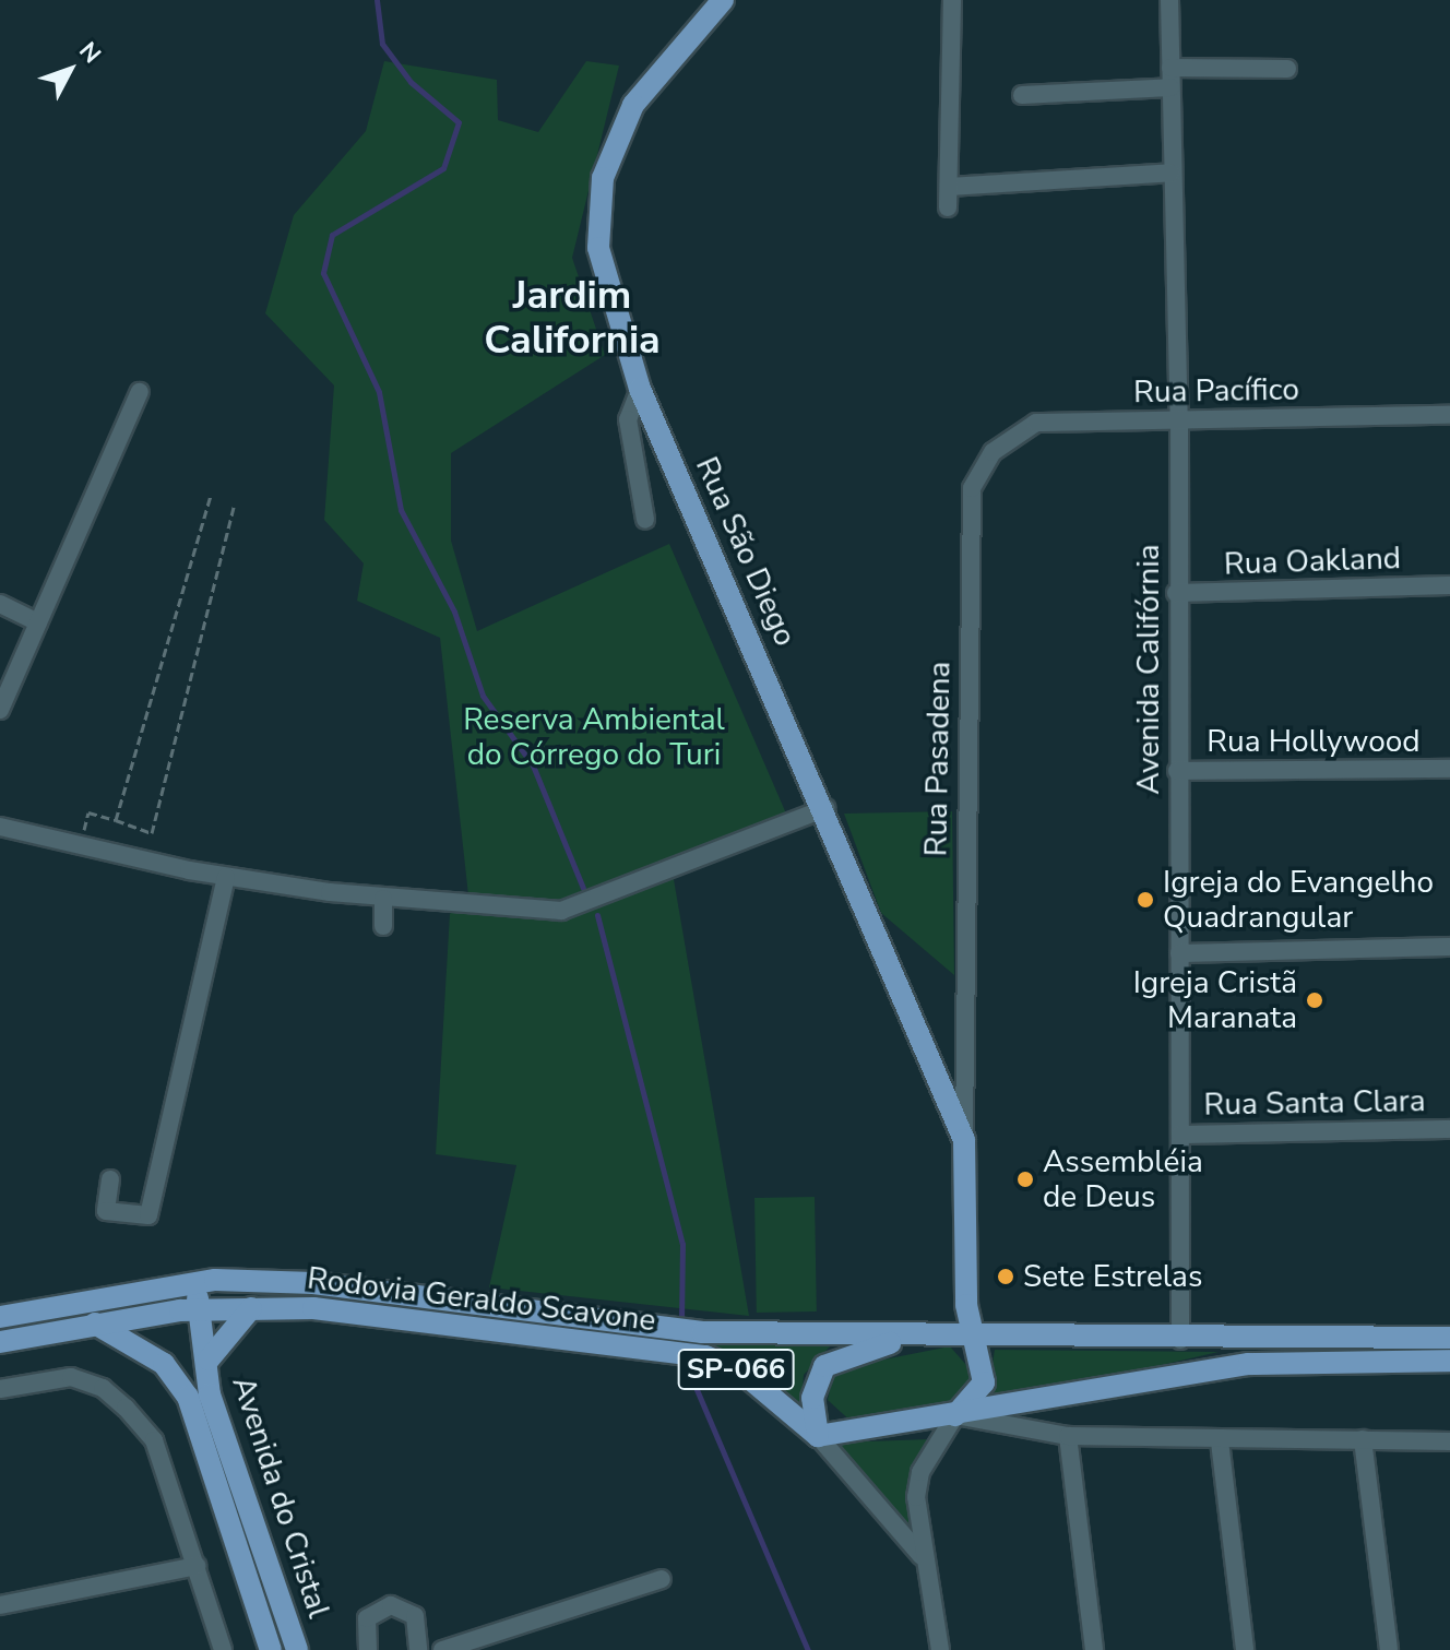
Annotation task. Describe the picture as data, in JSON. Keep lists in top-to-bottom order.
{
  "streets": {
    "main road": [
      "Rua São Diego",
      "Rua Pasadena",
      "Rodovia Geraldo Scavone",
      "SP-066",
      "Avenida do Cristal"
    ],
    "street": [
      "Rua Pacífico",
      "Rua Oakland",
      "Avenida Califórnia",
      "Rua Hollywood",
      "Rua Santa Clara"
    ]
  },
  "crossings": [
    ["Rua Pacífico", "Avenida Califórnia"],
    ["Rua Pacífico", "Rua Pasadena"],
    ["Rua São Diego", "Rua Pasadena"],
    ["Rua Oakland", "Avenida Califórnia"],
    ["Avenida Califórnia", "Rua Hollywood"],
    ["Avenida Califórnia", "Rua Santa Clara"],
    ["Avenida Califórnia", "Rodovia Geraldo Scavone"],
    ["Rua Pasadena", "Rodovia Geraldo Scavone"],
    ["Rodovia Geraldo Scavone", "Avenida do Cristal"]
  ],
  "districts": ["Jardim California"],
  "parks": ["Reserva Ambiental do Córrego do Turi"],
  "places": [
    "Igreja do Evangelho Quadrangular",
    "Igreja Cristã Maranata",
    "Assembléia de Deus",
    "Sete Estrelas"
  ],
  "north": "top right"
}
